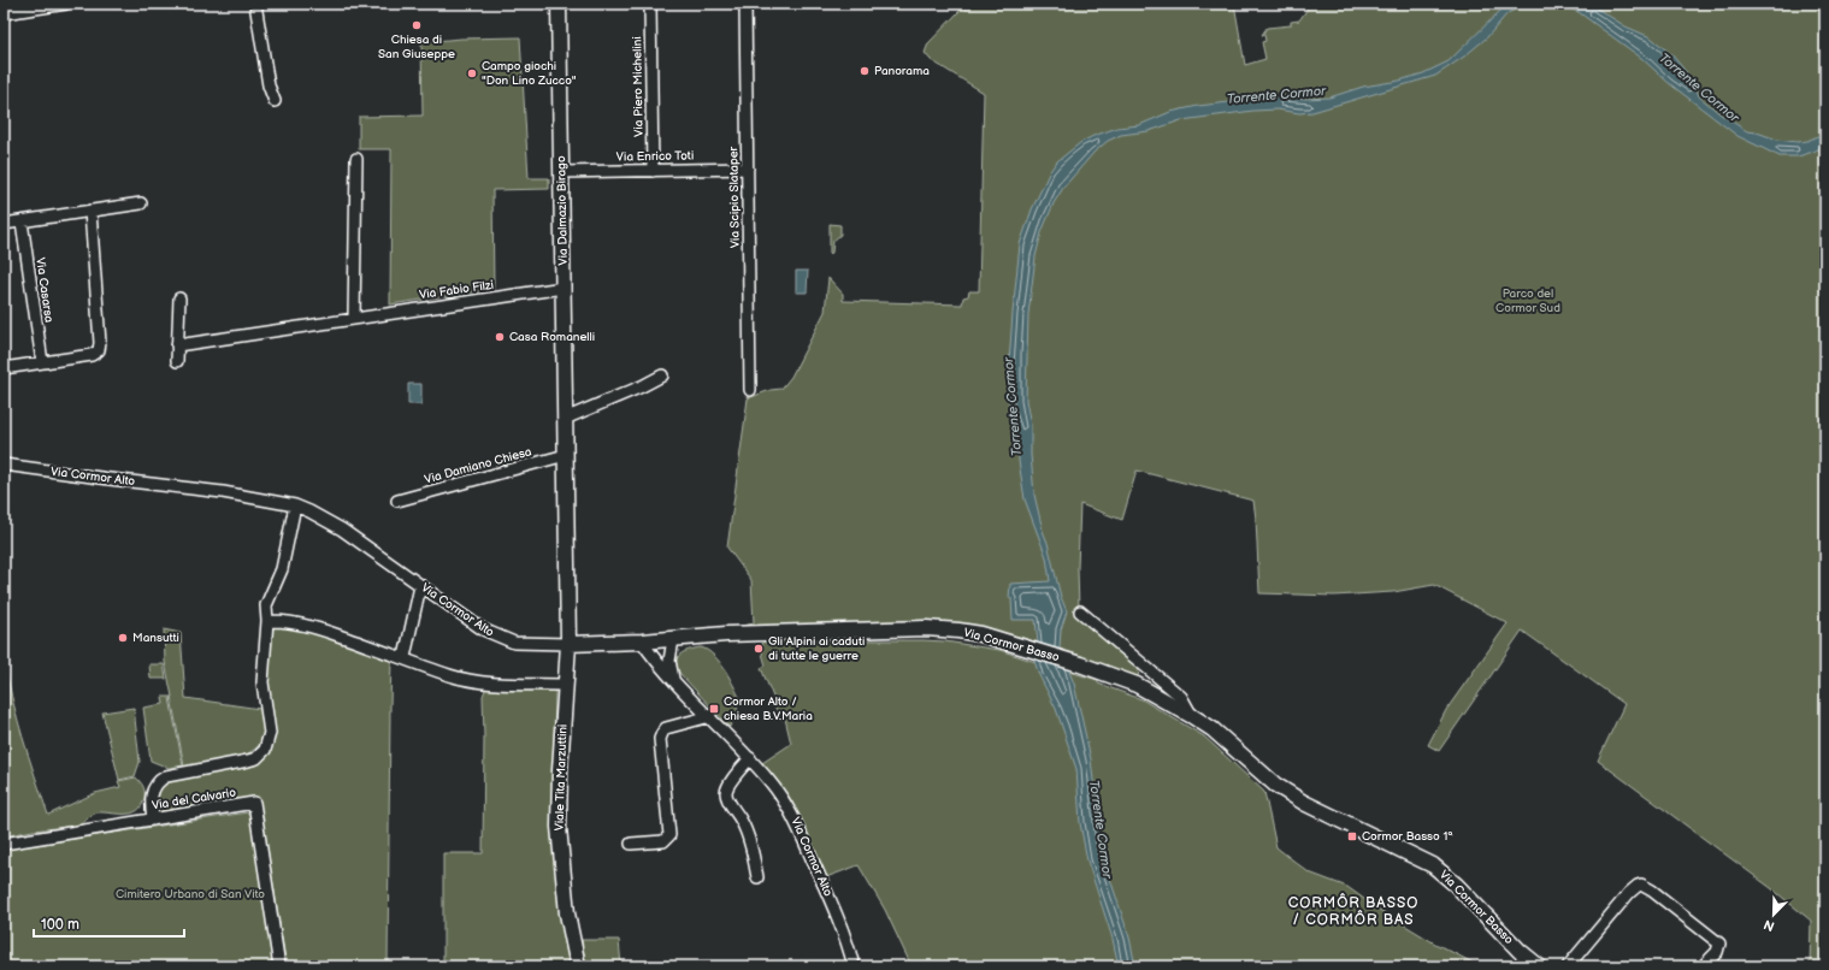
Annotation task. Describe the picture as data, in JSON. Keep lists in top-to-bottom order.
{
  "streets": {
    "street": [
      "Via Piero Michelini",
      "Via Enrico Toti",
      "Via Scipio Slataper",
      "Via Dalmazio Birago",
      "Via Casarsa",
      "Via Fabio Filzi",
      "Via Damiano Chiesa",
      "Via Cormor Alto",
      "Via Cormor Basso",
      "Viale Tita Marzuttini",
      "Via del Calvario"
    ]
  },
  "crossings": [
    ["Via Piero Michelini", "Via Enrico Toti"],
    ["Via Enrico Toti", "Via Scipio Slataper"],
    ["Via Enrico Toti", "Via Dalmazio Birago"],
    ["Via Dalmazio Birago", "Via Fabio Filzi"],
    ["Via Dalmazio Birago", "Via Damiano Chiesa"],
    ["Via Dalmazio Birago", "Via Cormor Alto"],
    ["Via Dalmazio Birago", "Viale Tita Marzuttini"],
    ["Via Cormor Alto", "Via Cormor Basso"],
    ["Via Cormor Alto", "Viale Tita Marzuttini"]
  ],
  "districts": ["CORMÔR BASSO / CORMÔR BAS"],
  "water": ["Torrente Cormor"],
  "parks": ["Parco del Cormor Sud", "Cimitero Urbano di San Vito"],
  "places": {
    "other": [
      "Chiesa di San Giuseppe",
      "Panorama",
      "Campo giochi \"Don Lino Zucco\"",
      "Casa Romanelli",
      "Mansutti",
      "Gli Alpini ai caduti di tutte le guerre"
    ],
    "transit": ["Cormor Alto / chiesa B.V.Maria", "Cormor Basso 1ª"]
  },
  "scale_bar": "100 m",
  "north": "bottom left"
}
